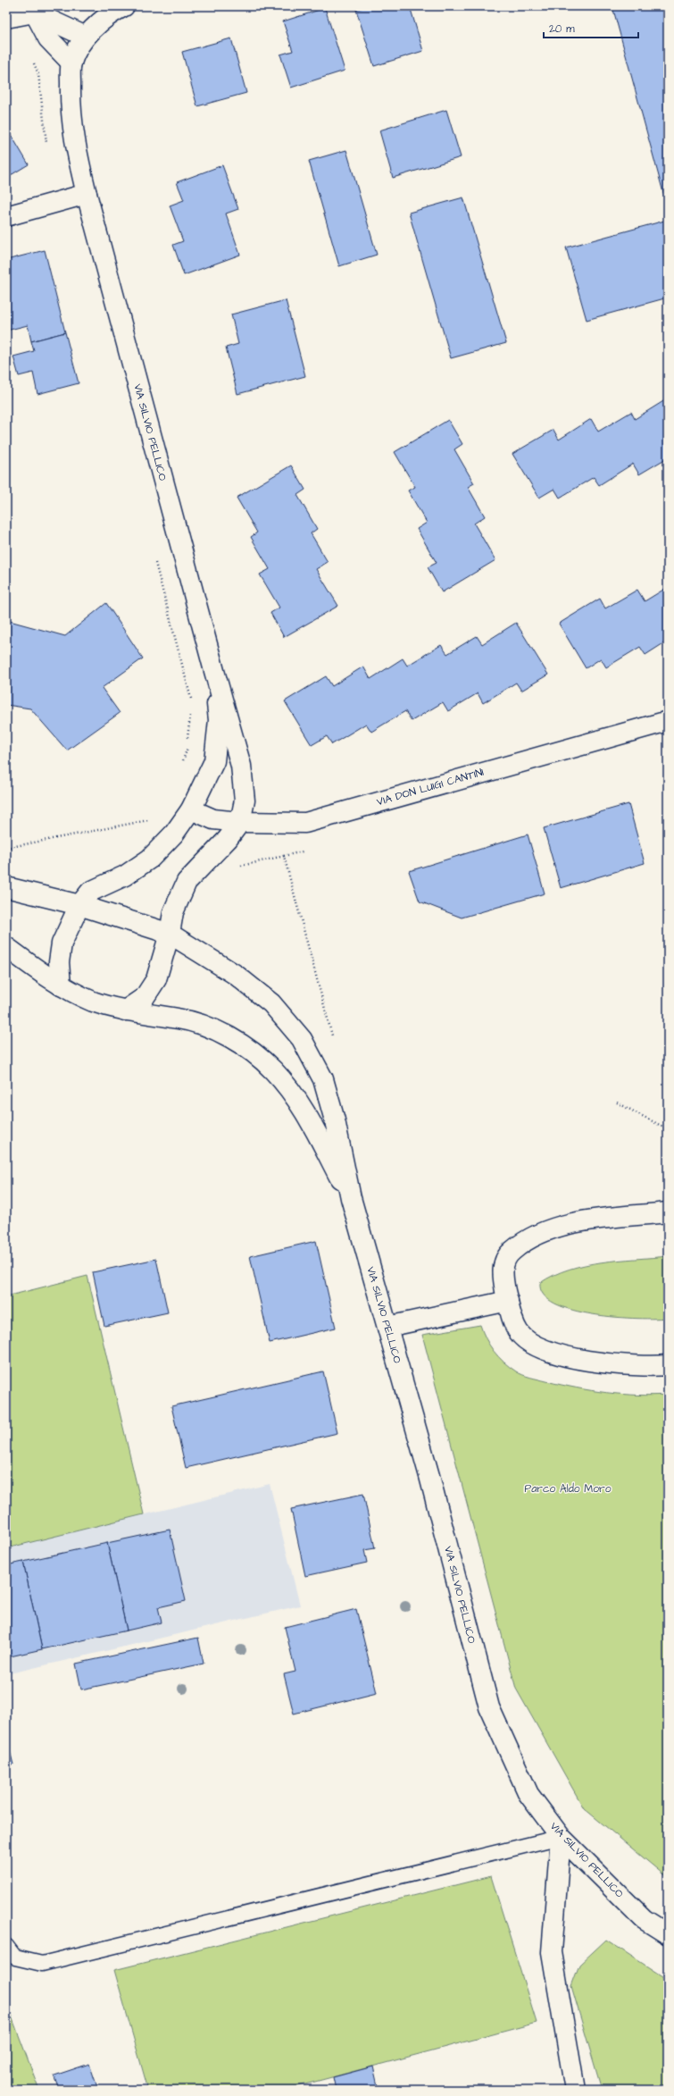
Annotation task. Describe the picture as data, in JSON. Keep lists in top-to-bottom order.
{
  "streets": {
    "street": ["VIA SILVIO PELLICO", "VIA DON LUIGI CANTINI"]
  },
  "crossings": [
    ["VIA SILVIO PELLICO", "VIA DON LUIGI CANTINI"]
  ],
  "parks": ["Parco Aldo Moro"],
  "scale_bar": "20 m"
}
